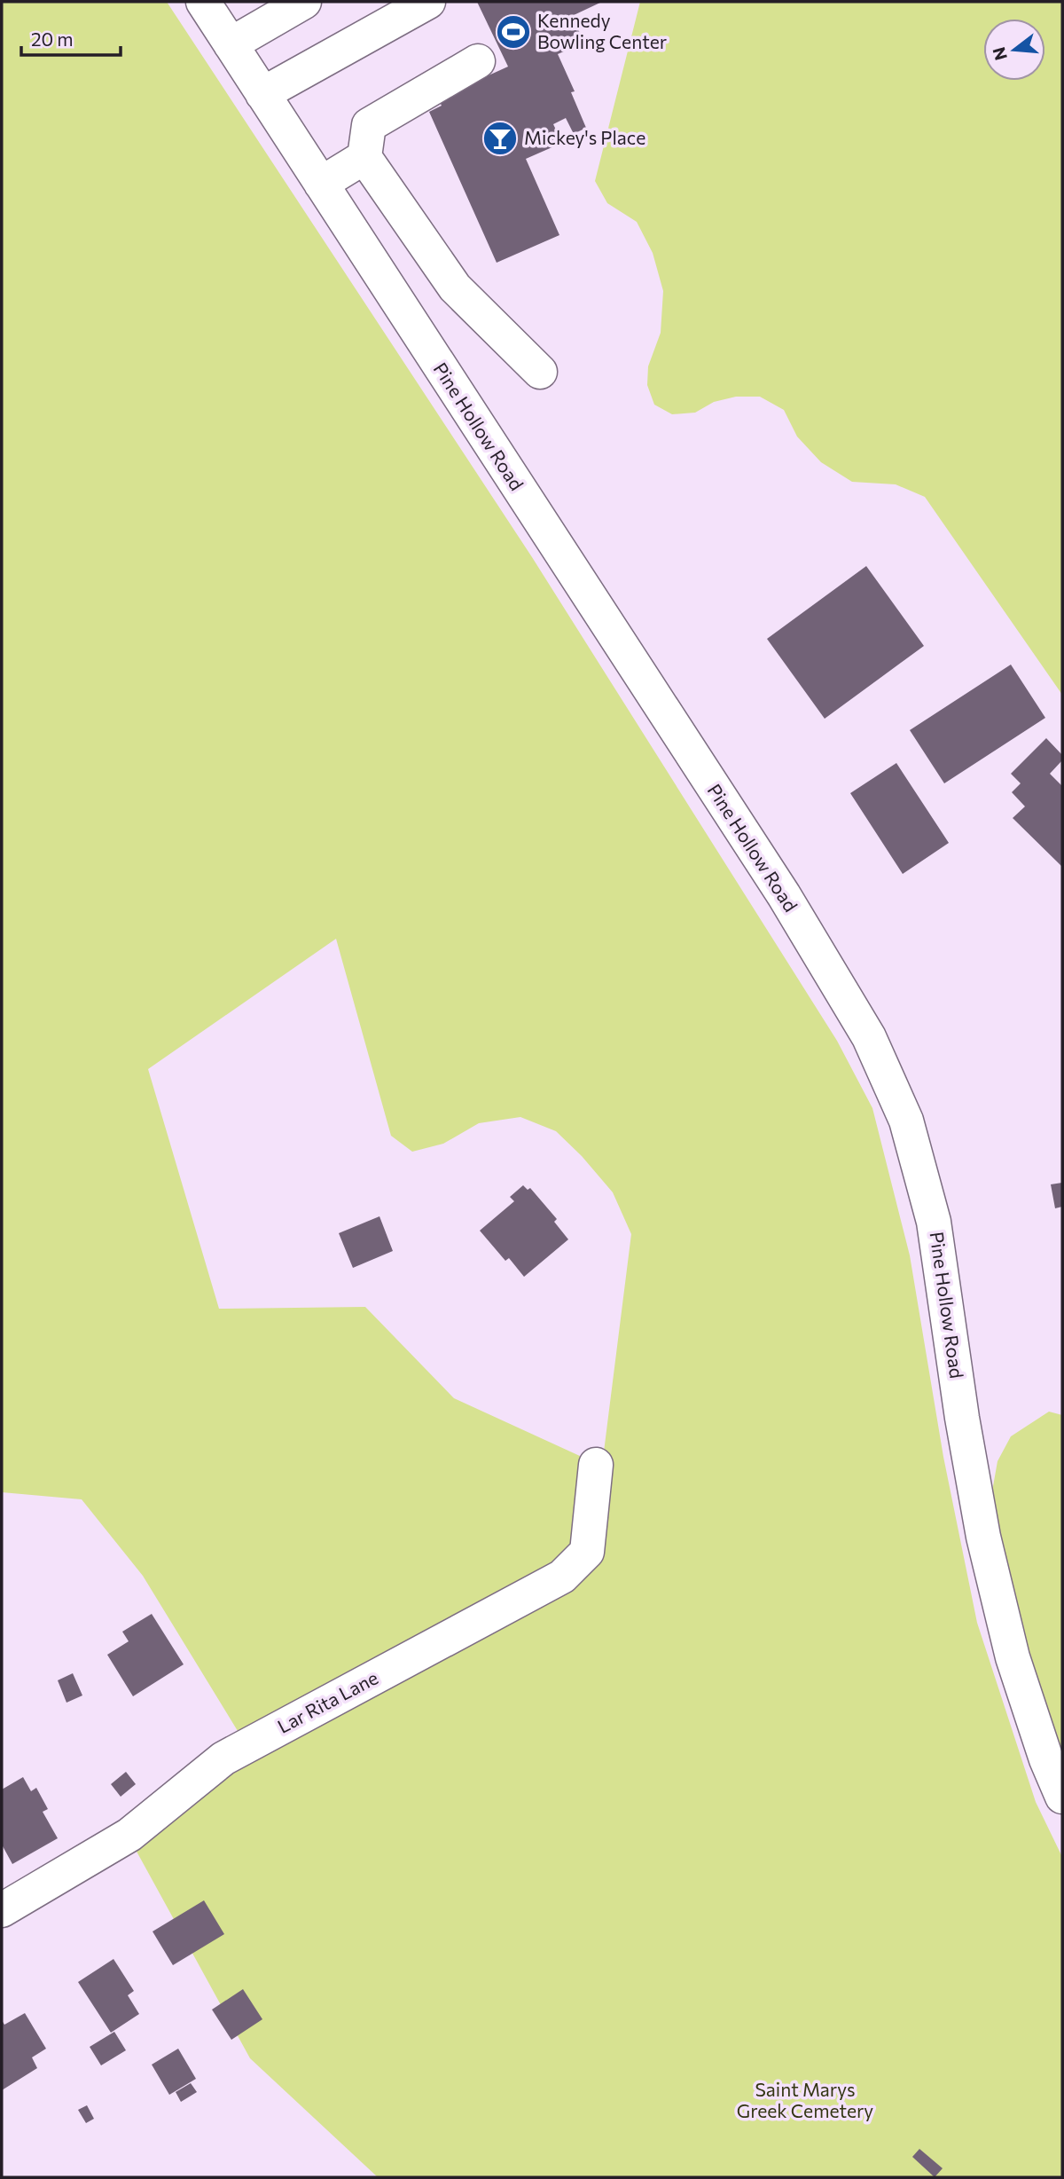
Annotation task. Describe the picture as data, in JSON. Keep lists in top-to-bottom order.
{
  "streets": {
    "street": ["Pine Hollow Road", "Lar Rita Lane"]
  },
  "parks": ["Saint Marys Greek Cemetery"],
  "places": {
    "sports": ["Kennedy Bowling Center"],
    "bar": ["Mickey's Place"]
  },
  "scale_bar": "20 m",
  "north": "left"
}
